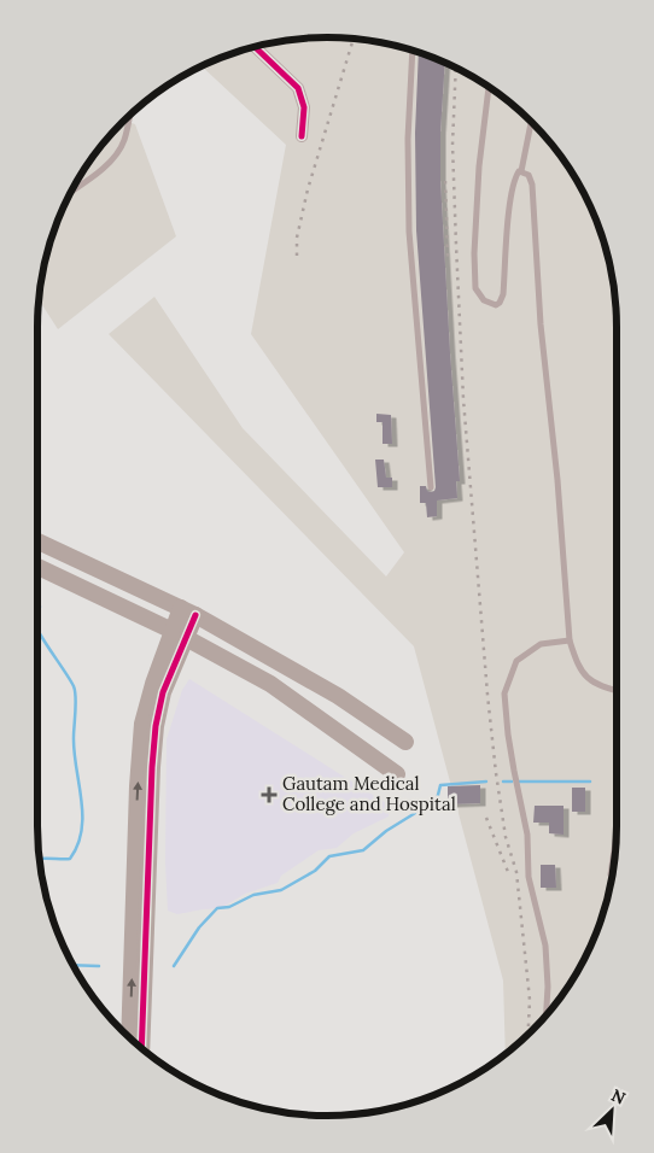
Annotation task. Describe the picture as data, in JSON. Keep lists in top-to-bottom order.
{
  "places": {
    "health": ["Gautam Medical College and Hospital"]
  },
  "north": "top right"
}
